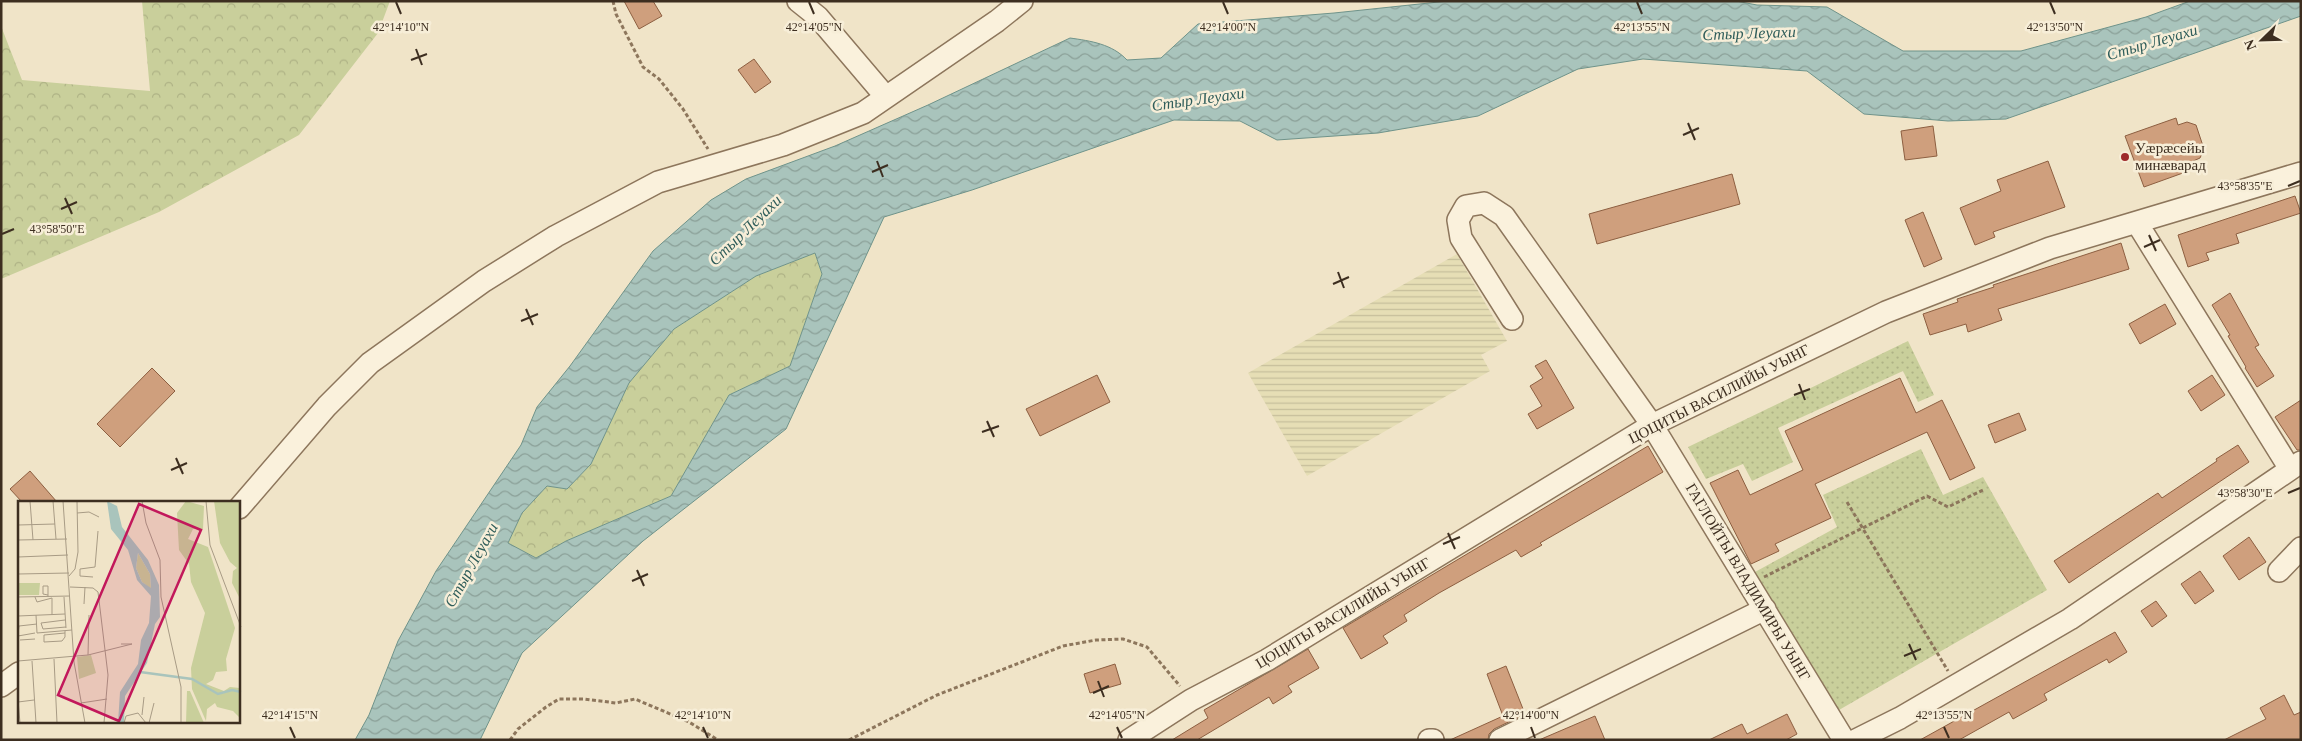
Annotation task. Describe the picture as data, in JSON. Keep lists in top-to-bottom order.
{
  "streets": {
    "street": ["ЦОЦИТЫ ВАСИЛИЙЫ УЫНГ", "ГАГЛОЙТЫ ВЛАДИМИРЫ УЫНГ"]
  },
  "crossings": [
    ["ЦОЦИТЫ ВАСИЛИЙЫ УЫНГ", "ГАГЛОЙТЫ ВЛАДИМИРЫ УЫНГ"]
  ],
  "water": ["Стыр Леуахи"],
  "places": ["Уæрæсейы минæварад"],
  "north": "bottom left",
  "coordinates": [
    "42°14'10\"N",
    "42°14'05\"N",
    "42°14'00\"N",
    "42°13'55\"N",
    "42°13'50\"N",
    "43°58'35\"E",
    "43°58'50\"E",
    "43°58'30\"E",
    "42°14'15\"N"
  ]
}
